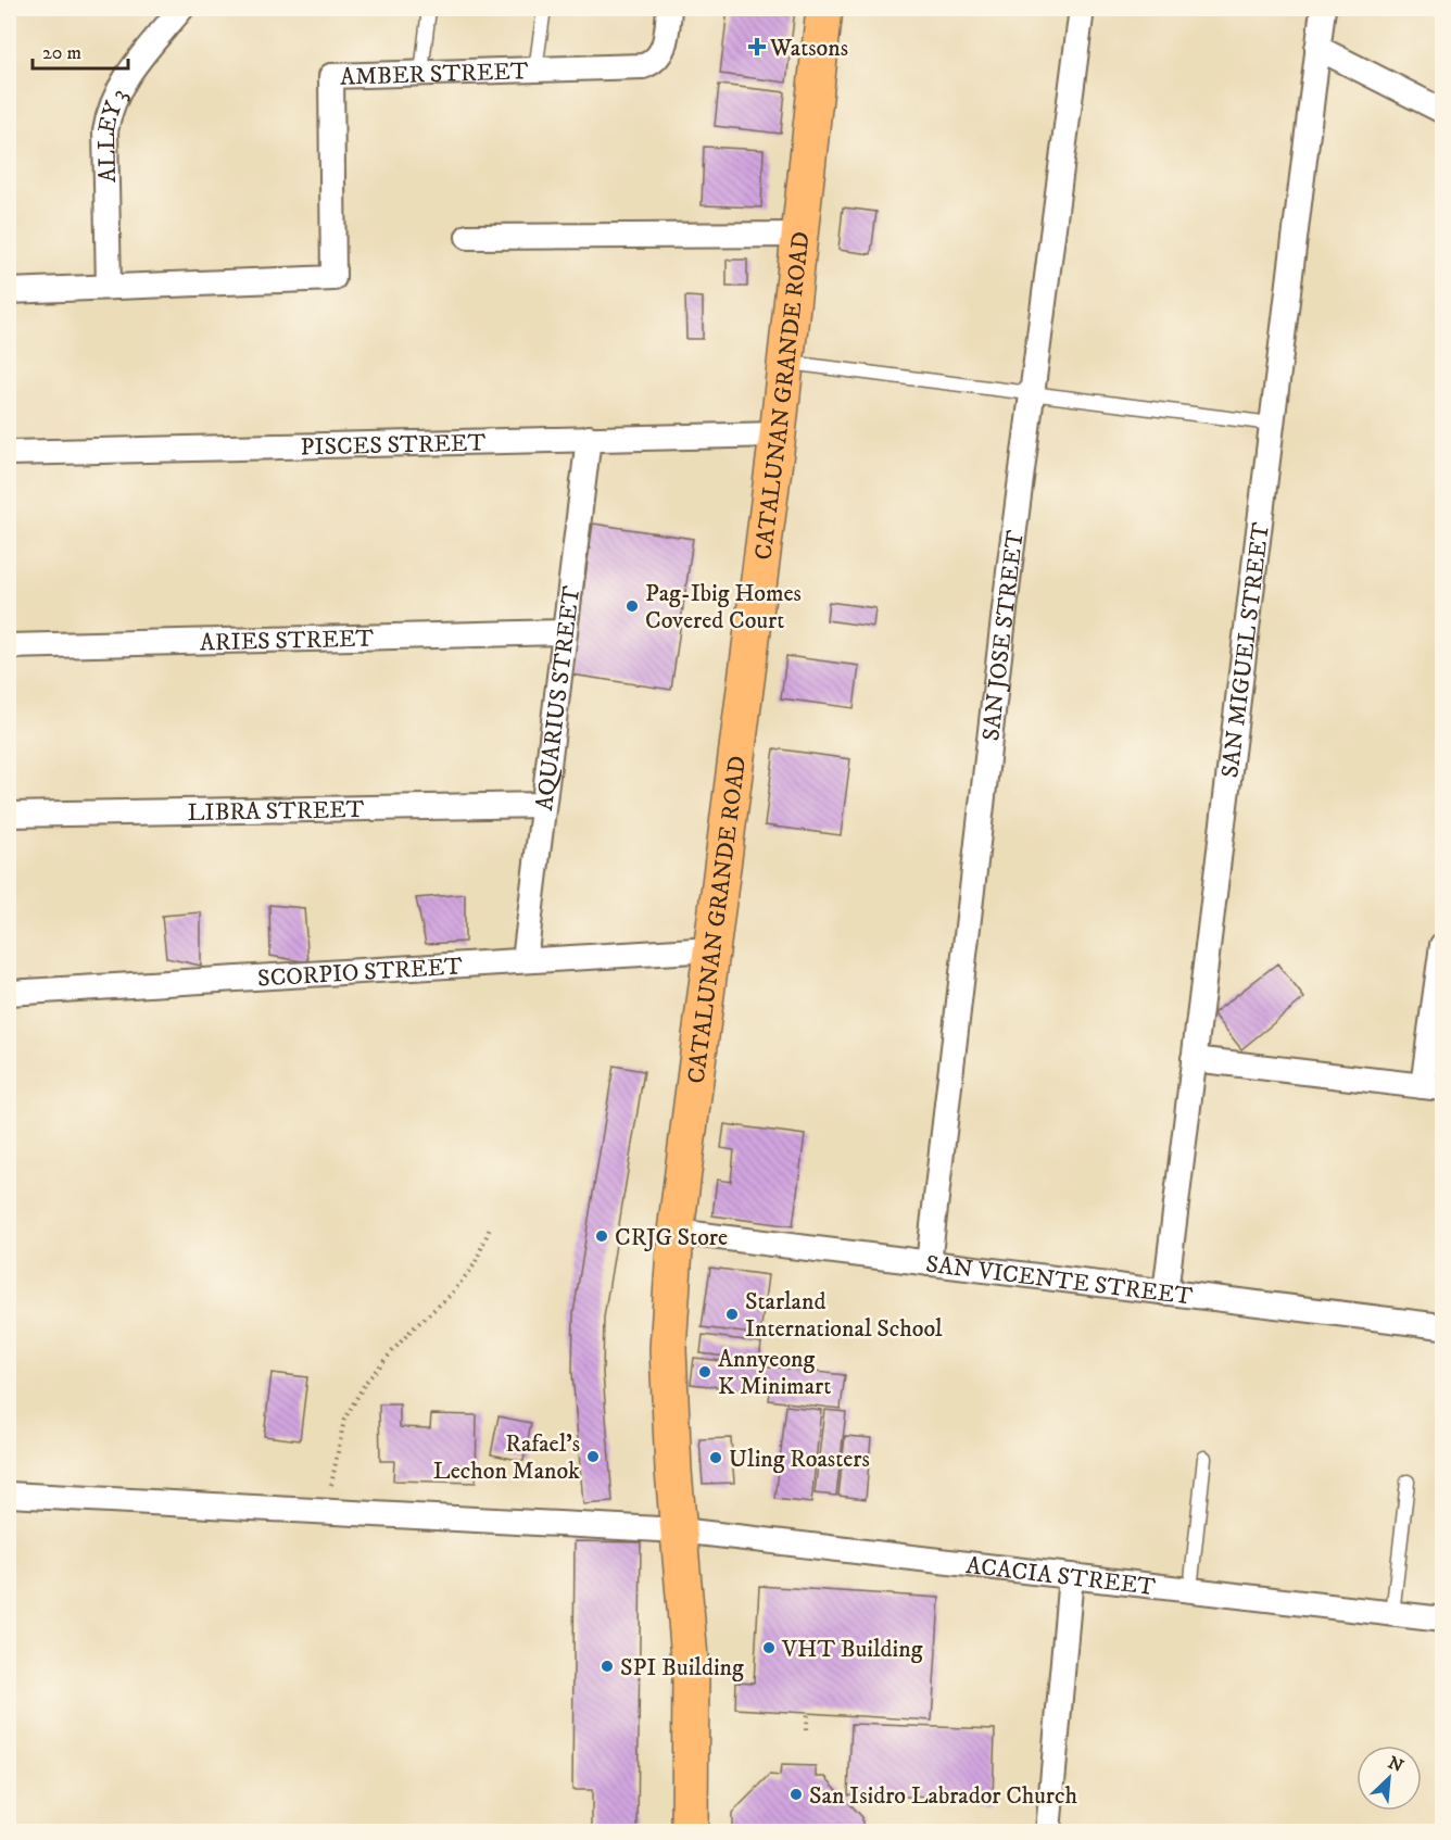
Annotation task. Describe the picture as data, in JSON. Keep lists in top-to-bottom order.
{
  "streets": {
    "main road": ["CATALUNAN GRANDE ROAD"],
    "street": [
      "AMBER STREET",
      "ALLEY 3",
      "PISCES STREET",
      "SAN JOSE STREET",
      "ARIES STREET",
      "SAN MIGUEL STREET",
      "AQUARIUS STREET",
      "LIBRA STREET",
      "SCORPIO STREET",
      "SAN VICENTE STREET",
      "ACACIA STREET"
    ]
  },
  "crossings": [
    ["AMBER STREET", "ALLEY 3"],
    ["CATALUNAN GRANDE ROAD", "PISCES STREET"],
    ["CATALUNAN GRANDE ROAD", "SCORPIO STREET"],
    ["CATALUNAN GRANDE ROAD", "SAN VICENTE STREET"],
    ["CATALUNAN GRANDE ROAD", "ACACIA STREET"],
    ["PISCES STREET", "AQUARIUS STREET"],
    ["SAN JOSE STREET", "SAN VICENTE STREET"],
    ["ARIES STREET", "AQUARIUS STREET"],
    ["SAN MIGUEL STREET", "SAN VICENTE STREET"],
    ["AQUARIUS STREET", "LIBRA STREET"],
    ["AQUARIUS STREET", "SCORPIO STREET"]
  ],
  "places": {
    "health": ["Watsons"],
    "other": [
      "Pag-Ibig Homes Covered Court",
      "CRJG Store",
      "Starland International School",
      "Annyeong K Minimart",
      "Rafael's Lechon Manok",
      "Uling Roasters",
      "VHT Building",
      "SPI Building",
      "San Isidro Labrador Church"
    ]
  },
  "scale_bar": "20 m",
  "north": "top right"
}
